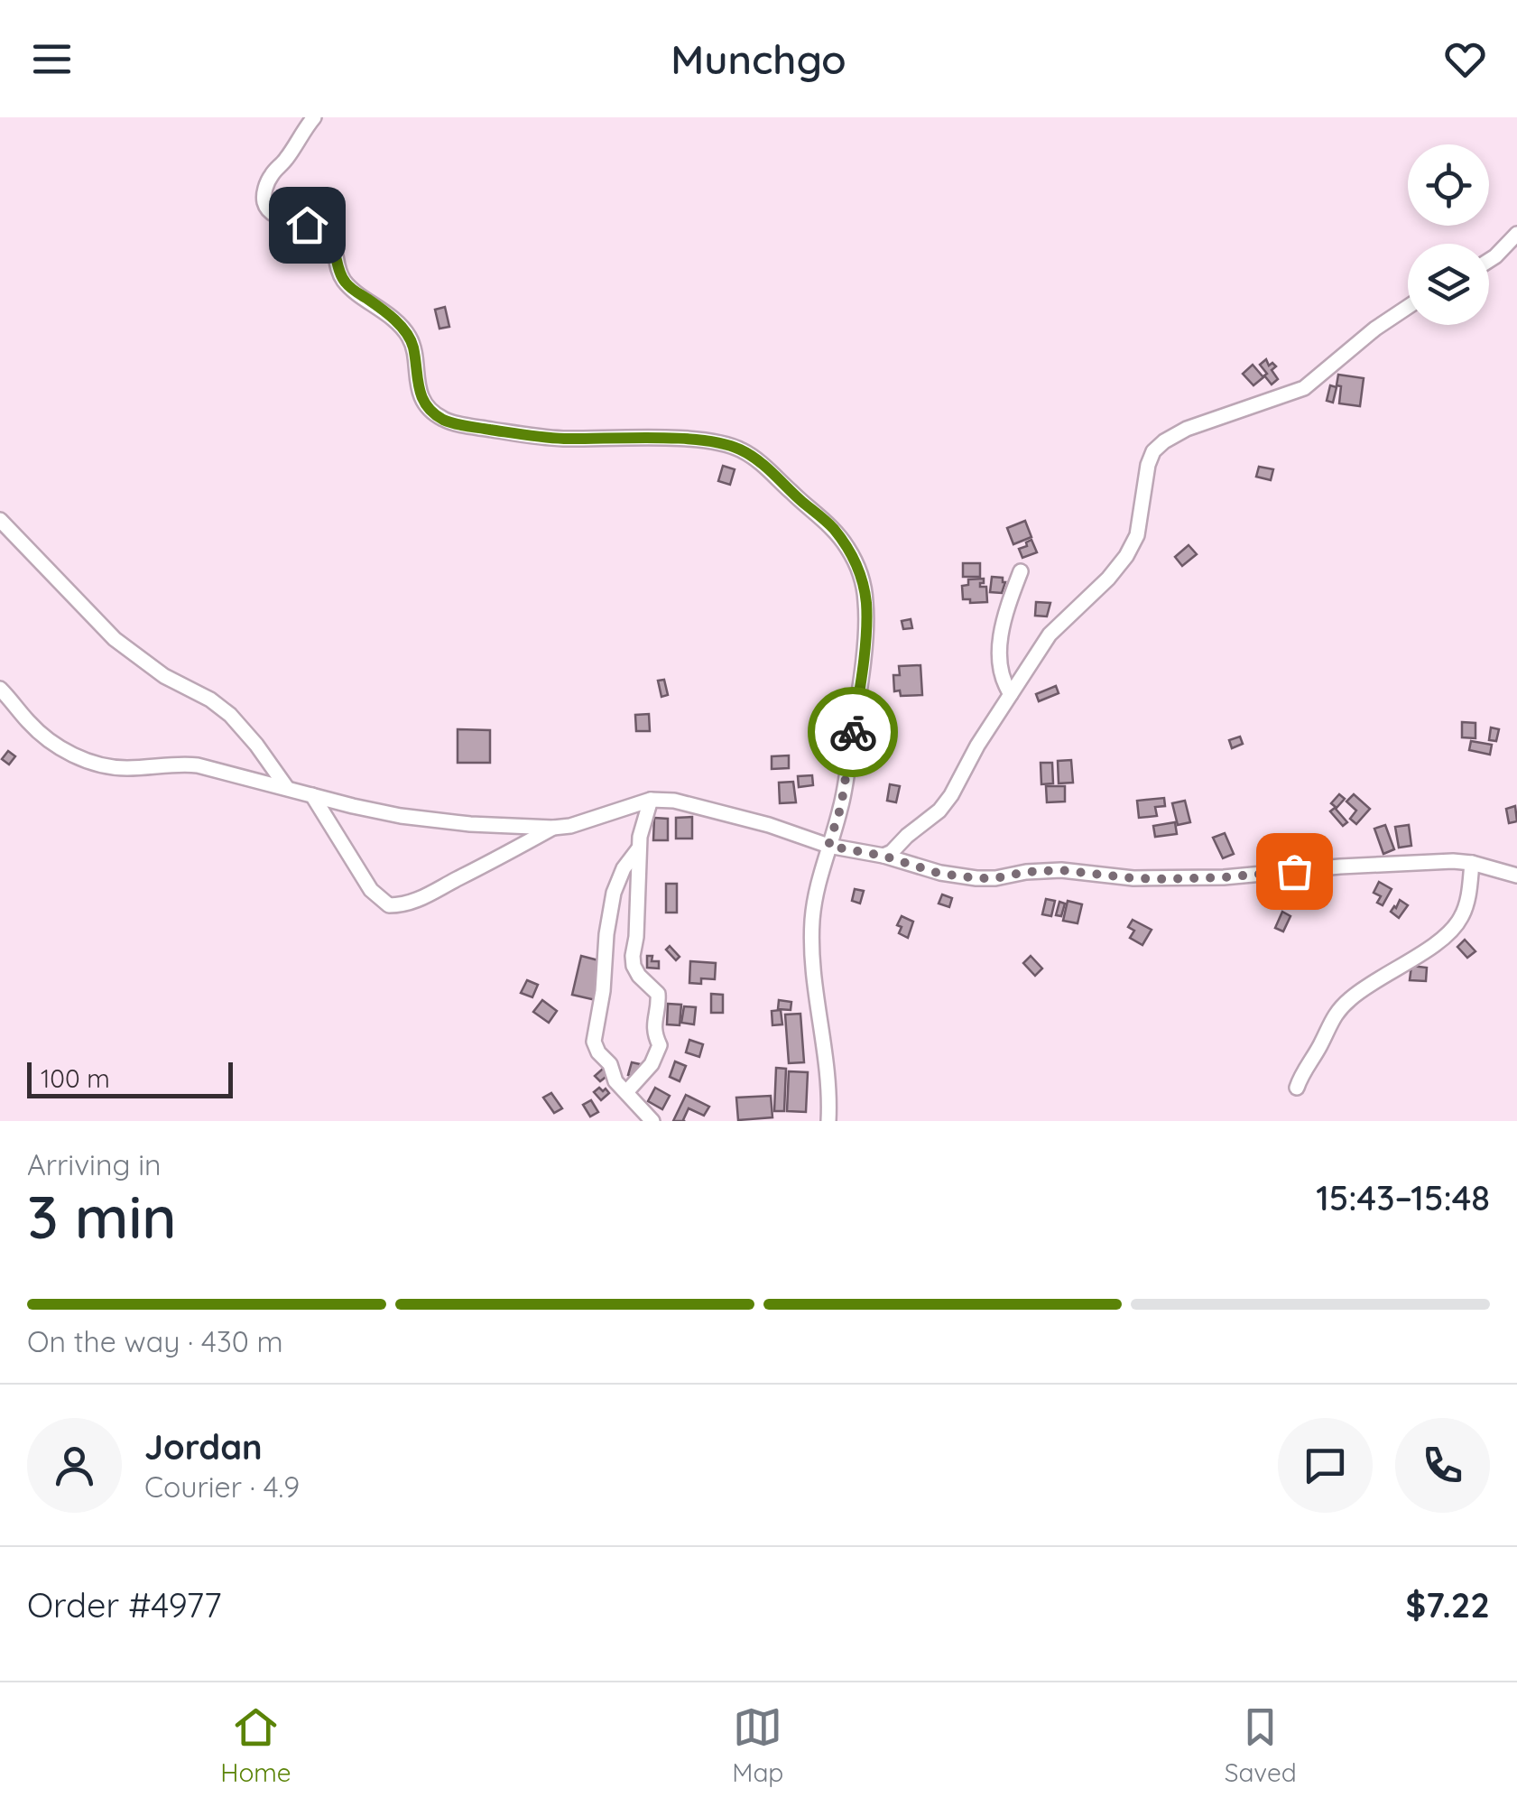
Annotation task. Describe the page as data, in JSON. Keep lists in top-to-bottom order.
{
  "scale_bar": "100 m",
  "page": {
    "header": "Munchgo",
    "scale": "100 m",
    "heading": ["3 min", "Arriving in", "15:43–15:48"],
    "panel": [
      "Jordan",
      "Courier · 4.9",
      "Order #4977",
      "$7.22"
    ],
    "bar": "On the way · 430 m",
    "tabs": ["Home", "Map", "Saved"]
  }
}
